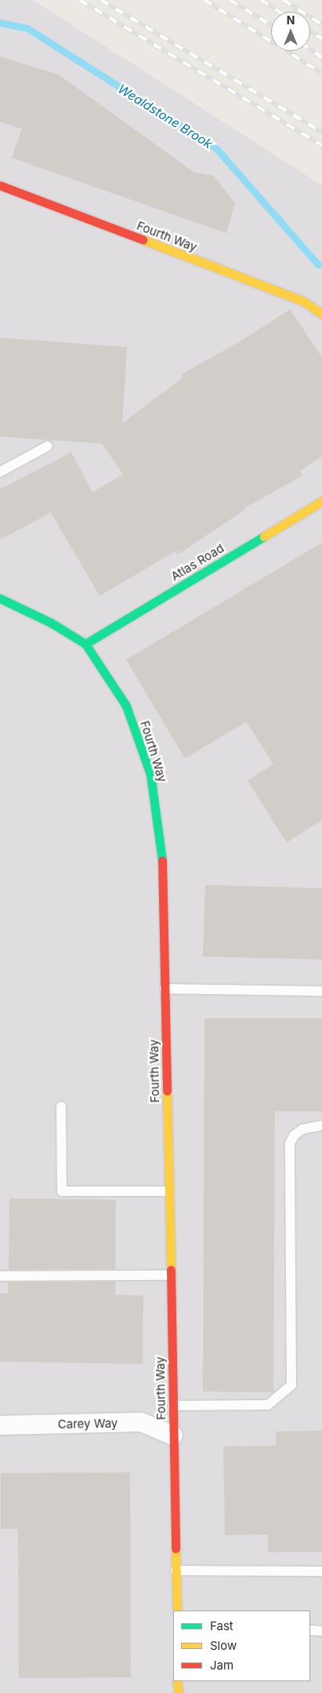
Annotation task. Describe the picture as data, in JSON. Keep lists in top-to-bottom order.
{
  "streets": {
    "main road": ["Fourth Way", "Atlas Road"],
    "street": ["Carey Way"]
  },
  "crossings": [
    ["Fourth Way", "Atlas Road"],
    ["Fourth Way", "Carey Way"]
  ],
  "water": ["Wealdstone Brook"],
  "legend": ["Fast", "Slow", "Jam"],
  "north": "top"
}
